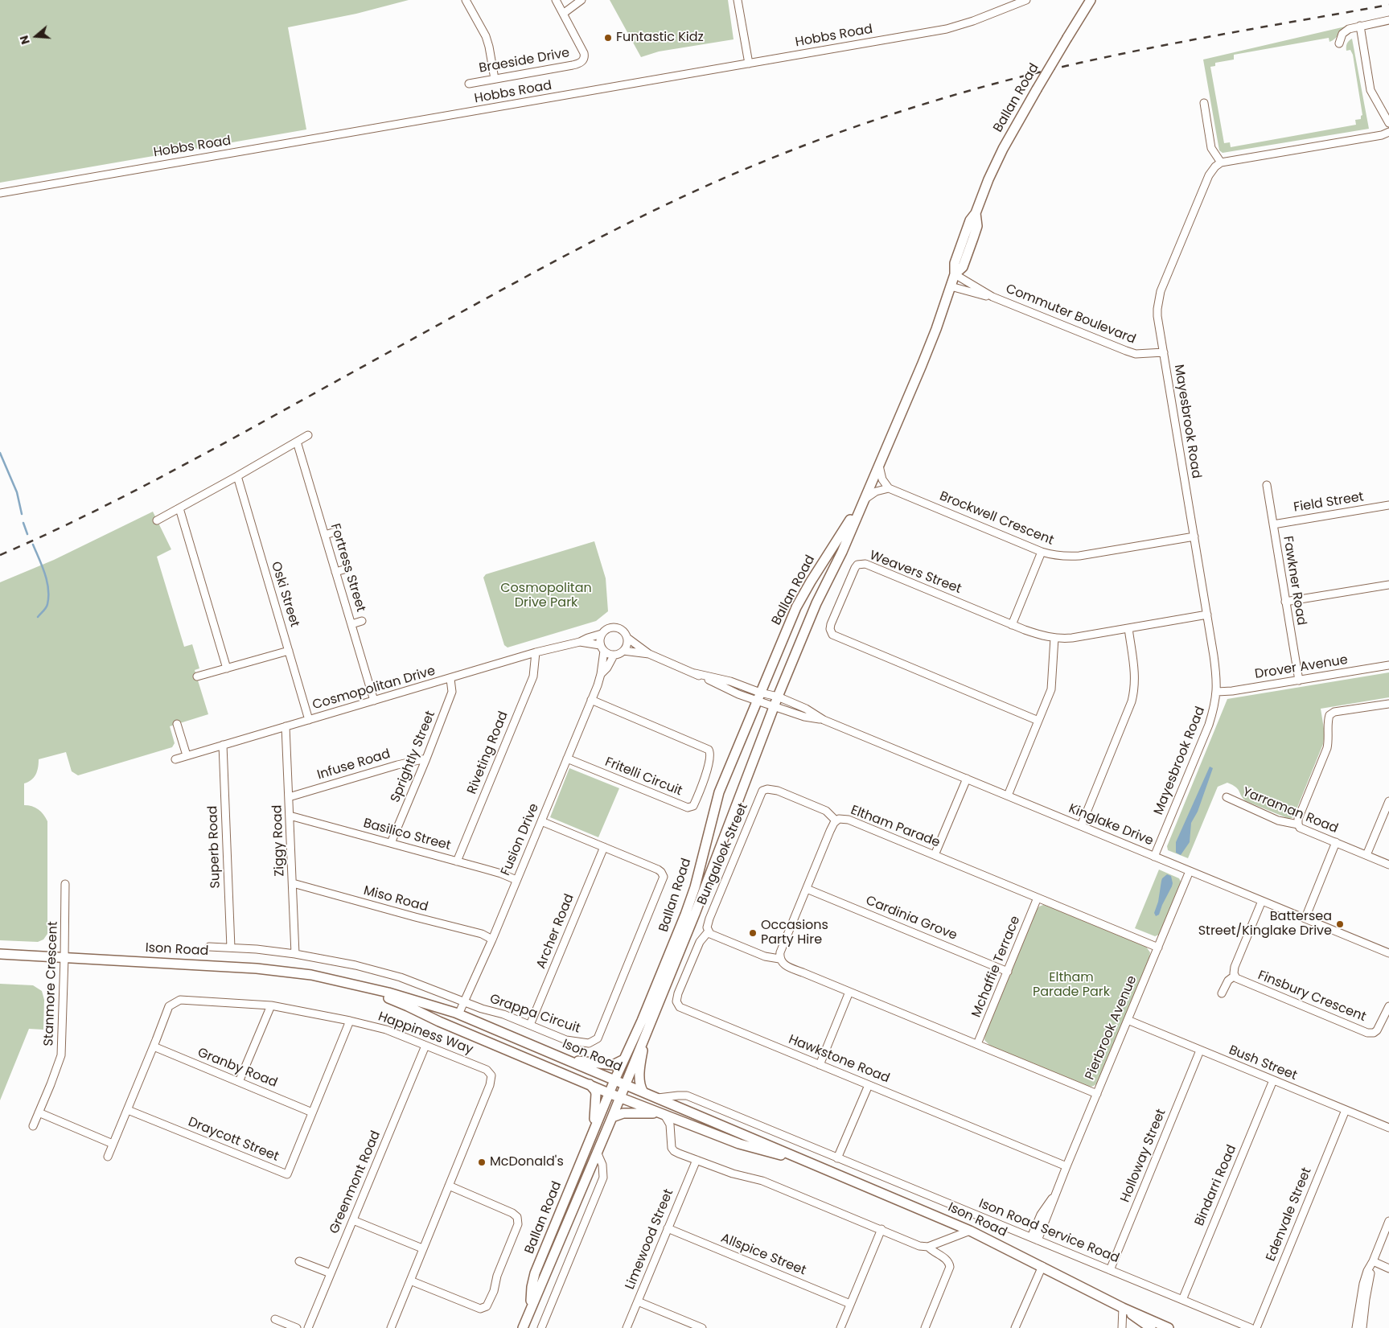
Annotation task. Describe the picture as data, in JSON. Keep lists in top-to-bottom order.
{
  "streets": {
    "main road": ["Ballan Road", "Ison Road"],
    "street": [
      "Hobbs Road",
      "Braeside Drive",
      "Commuter Boulevard",
      "Mayesbrook Road",
      "Field Street",
      "Brockwell Crescent",
      "Fortress Street",
      "Weavers Street",
      "Fawkner Road",
      "Oski Street",
      "Drover Avenue",
      "Cosmopolitan Drive",
      "Riveting Road",
      "Sprightly Street",
      "Infuse Road",
      "Fritelli Circuit",
      "Yarraman Road",
      "Kinglake Drive",
      "Eltham Parade",
      "Basilico Street",
      "Fusion Drive",
      "Ziggy Road",
      "Superb Road",
      "Bungalook Street",
      "Miso Road",
      "Cardinia Grove",
      "Archer Road",
      "Mchaffie Terrace",
      "Stanmore Crescent",
      "Finsbury Crescent",
      "Grappa Circuit",
      "Pierbrook Avenue",
      "Happiness Way",
      "Hawkstone Road",
      "Bush Street",
      "Granby Road",
      "Draycott Street",
      "Holloway Street",
      "Greenmont Road",
      "Bindarri Road",
      "Edenvale Street",
      "Ison Road Service Road",
      "Limewood Street",
      "Allspice Street"
    ]
  },
  "crossings": [
    ["Ballan Road", "Commuter Boulevard"],
    ["Ballan Road", "Kinglake Drive"],
    ["Ballan Road", "Ison Road"],
    ["Commuter Boulevard", "Mayesbrook Road"],
    ["Mayesbrook Road", "Brockwell Crescent"],
    ["Mayesbrook Road", "Weavers Street"],
    ["Mayesbrook Road", "Drover Avenue"],
    ["Mayesbrook Road", "Kinglake Drive"],
    ["Field Street", "Fawkner Road"],
    ["Fortress Street", "Cosmopolitan Drive"],
    ["Fawkner Road", "Drover Avenue"],
    ["Oski Street", "Cosmopolitan Drive"],
    ["Cosmopolitan Drive", "Riveting Road"],
    ["Cosmopolitan Drive", "Sprightly Street"],
    ["Cosmopolitan Drive", "Fusion Drive"],
    ["Cosmopolitan Drive", "Ziggy Road"],
    ["Cosmopolitan Drive", "Superb Road"],
    ["Riveting Road", "Basilico Street"],
    ["Sprightly Street", "Infuse Road"],
    ["Sprightly Street", "Basilico Street"],
    ["Infuse Road", "Ziggy Road"],
    ["Fritelli Circuit", "Fusion Drive"],
    ["Kinglake Drive", "Pierbrook Avenue"],
    ["Eltham Parade", "Bungalook Street"],
    ["Eltham Parade", "Cardinia Grove"],
    ["Eltham Parade", "Mchaffie Terrace"],
    ["Eltham Parade", "Pierbrook Avenue"],
    ["Basilico Street", "Fusion Drive"],
    ["Basilico Street", "Ziggy Road"],
    ["Fusion Drive", "Miso Road"],
    ["Fusion Drive", "Ison Road"],
    ["Fusion Drive", "Grappa Circuit"],
    ["Ziggy Road", "Miso Road"],
    ["Ziggy Road", "Grappa Circuit"],
    ["Superb Road", "Grappa Circuit"],
    ["Bungalook Street", "Hawkstone Road"],
    ["Cardinia Grove", "Mchaffie Terrace"],
    ["Archer Road", "Grappa Circuit"],
    ["Ison Road", "Stanmore Crescent"],
    ["Ison Road", "Ison Road Service Road"],
    ["Pierbrook Avenue", "Hawkstone Road"],
    ["Pierbrook Avenue", "Bush Street"],
    ["Pierbrook Avenue", "Ison Road Service Road"],
    ["Happiness Way", "Granby Road"],
    ["Happiness Way", "Draycott Street"],
    ["Happiness Way", "Greenmont Road"],
    ["Bush Street", "Holloway Street"],
    ["Bush Street", "Bindarri Road"],
    ["Bush Street", "Edenvale Street"],
    ["Granby Road", "Draycott Street"],
    ["Holloway Street", "Ison Road Service Road"],
    ["Bindarri Road", "Ison Road Service Road"],
    ["Limewood Street", "Allspice Street"]
  ],
  "parks": ["Cosmopolitan Drive Park", "Eltham Parade Park"],
  "places": [
    "Funtastic Kidz",
    "Battersea Street/Kinglake Drive",
    "Occasions Party Hire",
    "McDonald's"
  ],
  "north": "left"
}
